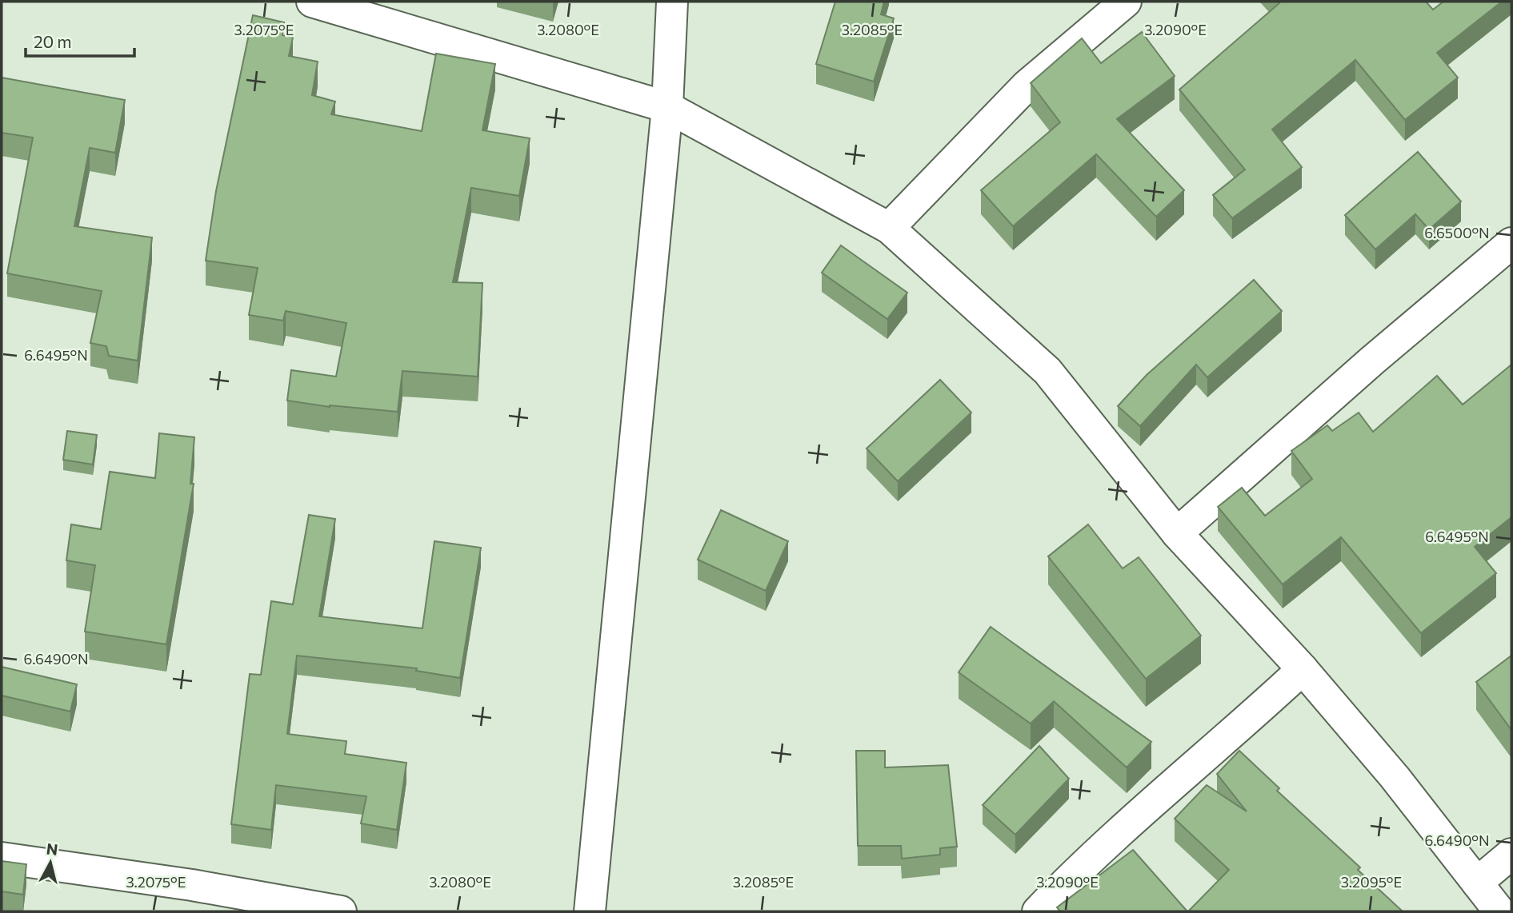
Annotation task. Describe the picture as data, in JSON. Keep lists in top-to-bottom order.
{
  "scale_bar": "20 m",
  "north": "top",
  "coordinates": [
    "3.2075°E",
    "3.2080°E",
    "3.2085°E",
    "3.2090°E",
    "6.6500°N",
    "6.6495°N",
    "6.6490°N",
    "3.2095°E"
  ]
}
